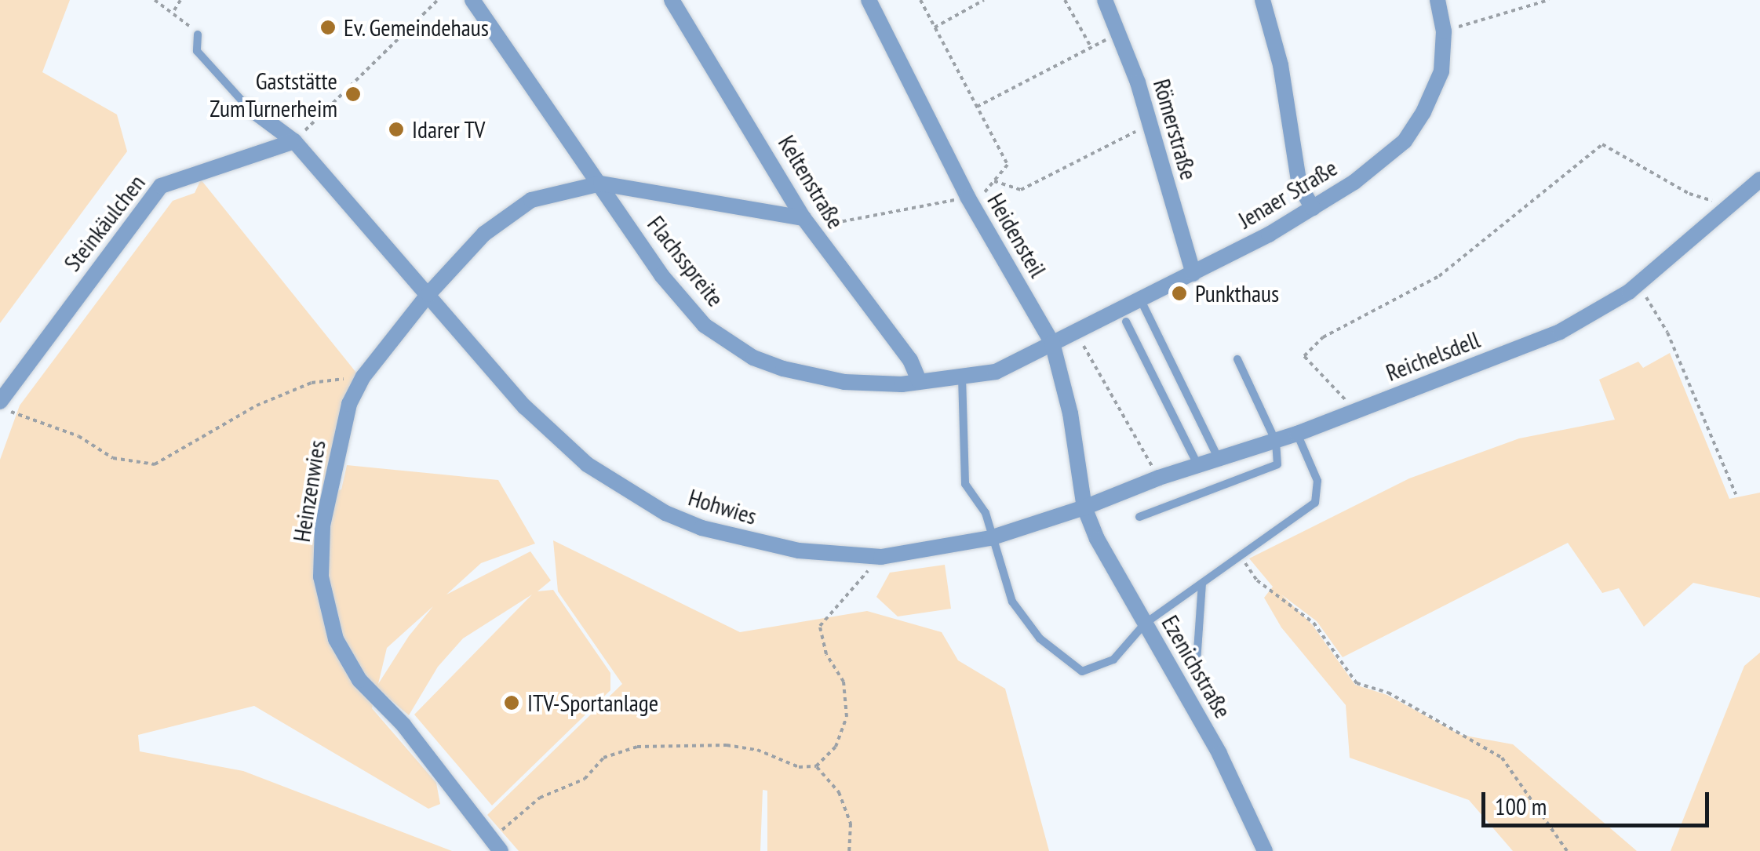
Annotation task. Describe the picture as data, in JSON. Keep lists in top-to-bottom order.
{
  "streets": {
    "street": [
      "Römerstraße",
      "Keltenstraße",
      "Jenaer Straße",
      "Steinkäulchen",
      "Heidensteil",
      "Flachsspreite",
      "Reichelsdell",
      "Heinzenwies",
      "Hohwies",
      "Ezenichstraße"
    ]
  },
  "crossings": [
    ["Römerstraße", "Jenaer Straße"],
    ["Keltenstraße", "Flachsspreite"],
    ["Jenaer Straße", "Heidensteil"],
    ["Jenaer Straße", "Flachsspreite"],
    ["Steinkäulchen", "Hohwies"],
    ["Heidensteil", "Flachsspreite"],
    ["Heidensteil", "Reichelsdell"],
    ["Heidensteil", "Hohwies"],
    ["Heidensteil", "Ezenichstraße"],
    ["Reichelsdell", "Hohwies"],
    ["Reichelsdell", "Ezenichstraße"],
    ["Heinzenwies", "Hohwies"],
    ["Hohwies", "Ezenichstraße"]
  ],
  "places": [
    "Ev. Gemeindehaus",
    "Gaststätte ZumTurnerheim",
    "Idarer TV",
    "Punkthaus",
    "ITV-Sportanlage"
  ],
  "scale_bar": "100 m"
}
